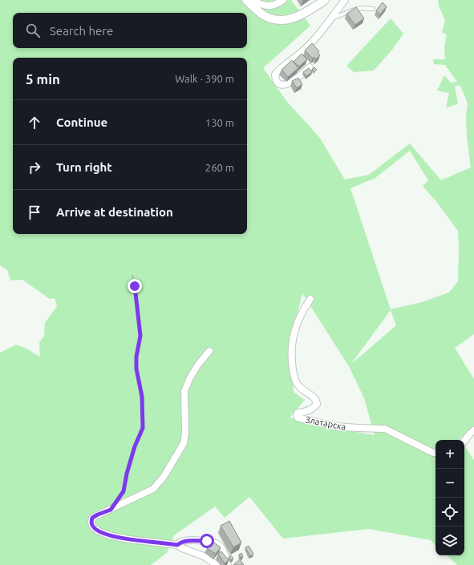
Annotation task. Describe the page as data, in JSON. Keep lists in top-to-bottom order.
{
  "streets": {
    "street": ["Златарска"]
  },
  "page": {
    "search": "Search here",
    "heading": ["5 min", "Walk · 390 m"],
    "list": [
      ["Continue", "130 m"],
      ["Turn right", "260 m"],
      "Arrive at destination"
    ],
    "map_buttons": ["+", "−"]
  }
}
